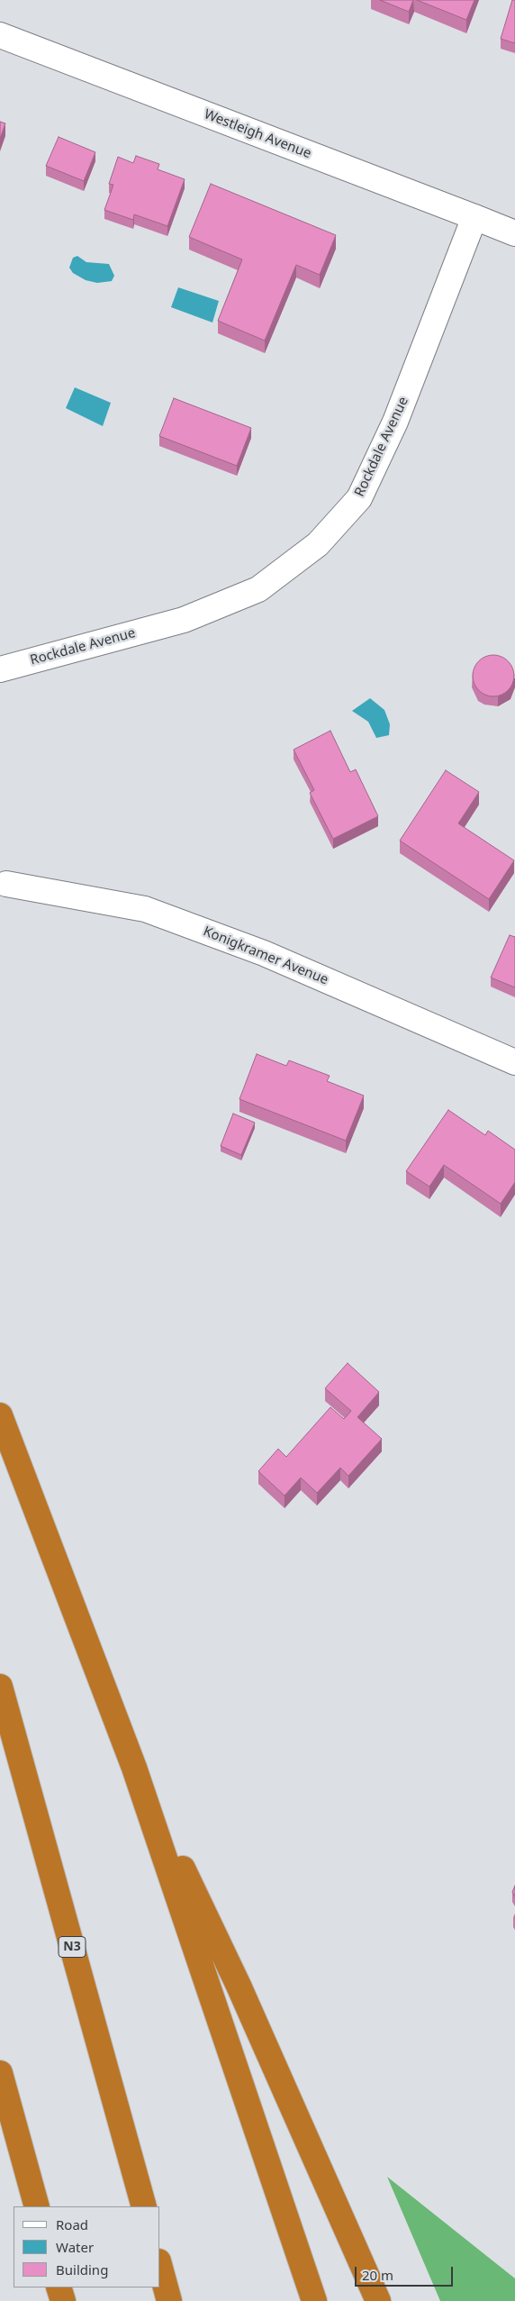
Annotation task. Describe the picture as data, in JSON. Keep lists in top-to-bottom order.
{
  "streets": {
    "highway": ["N3"],
    "street": ["Westleigh Avenue", "Rockdale Avenue", "Konigkramer Avenue"]
  },
  "crossings": [
    ["Westleigh Avenue", "Rockdale Avenue"]
  ],
  "legend": ["Road", "Water", "Building"],
  "scale_bar": "20 m"
}
